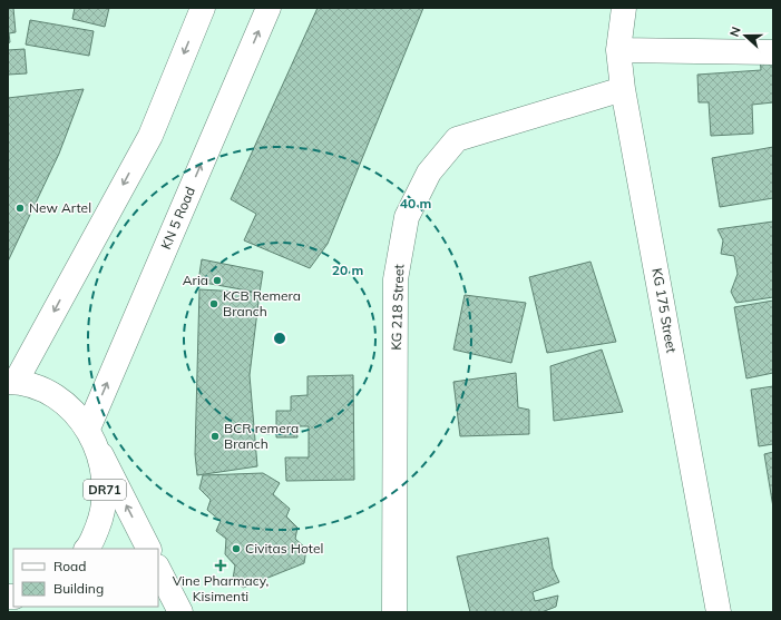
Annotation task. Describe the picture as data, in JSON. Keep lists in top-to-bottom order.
{
  "streets": {
    "street": [
      "KN 5 Road",
      "KG 218 Street",
      "KG 175 Street",
      "DR71"
    ]
  },
  "crossings": [
    ["KN 5 Road", "DR71"],
    ["KG 218 Street", "KG 175 Street"]
  ],
  "places": {
    "other": [
      "New Artel",
      "Aria",
      "KCB Remera Branch",
      "BCR remera Branch",
      "Civitas Hotel"
    ],
    "health": ["Vine Pharmacy, Kisimenti"]
  },
  "legend": ["Road", "Building"],
  "north": "left",
  "rings": ["40 m", "20 m"]
}
